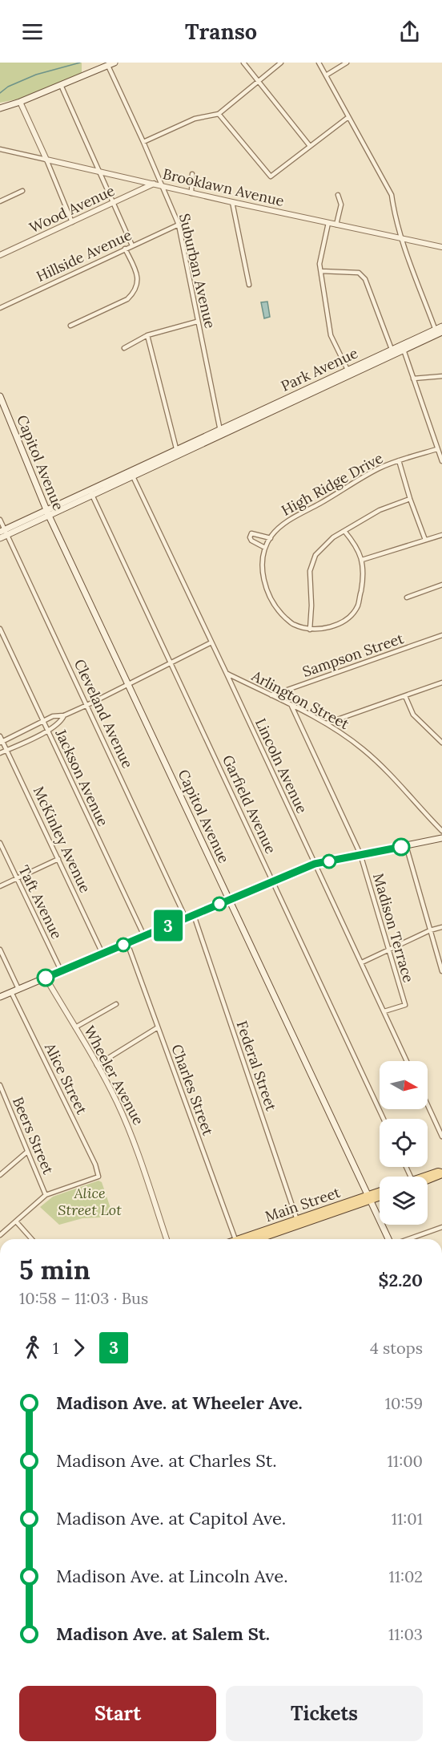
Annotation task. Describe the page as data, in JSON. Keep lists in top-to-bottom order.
{
  "streets": {
    "main road": ["Park Avenue", "Capitol Avenue", "Main Street"],
    "street": [
      "Brooklawn Avenue",
      "Wood Avenue",
      "Hillside Avenue",
      "Suburban Avenue",
      "High Ridge Drive",
      "Sampson Street",
      "Arlington Street",
      "Cleveland Avenue",
      "Lincoln Avenue",
      "Jackson Avenue",
      "Garfield Avenue",
      "McKinley Avenue",
      "Taft Avenue",
      "Madison Terrace",
      "Federal Street",
      "Wheeler Avenue",
      "Alice Street",
      "Charles Street",
      "Beers Street"
    ]
  },
  "crossings": [
    ["Brooklawn Avenue", "Wood Avenue"],
    ["Brooklawn Avenue", "Suburban Avenue"],
    ["Hillside Avenue", "Suburban Avenue"],
    ["Suburban Avenue", "Park Avenue"],
    ["Park Avenue", "Capitol Avenue"],
    ["Park Avenue", "Cleveland Avenue"],
    ["Park Avenue", "Lincoln Avenue"],
    ["Park Avenue", "Garfield Avenue"],
    ["Capitol Avenue", "Main Street"],
    ["Sampson Street", "Arlington Street"],
    ["Arlington Street", "Lincoln Avenue"],
    ["Arlington Street", "Madison Terrace"],
    ["Lincoln Avenue", "Madison Terrace"],
    ["Federal Street", "Main Street"],
    ["Alice Street", "Beers Street"]
  ],
  "parks": ["Alice Street Lot"],
  "lines": ["bus line 3"],
  "north": "right",
  "page": {
    "header": "Transo",
    "on_map": "3",
    "heading": ["5 min", "10:58 – 11:03 · Bus", "$2.20"],
    "legs": ["1", "3", "4 stops"],
    "list": [
      {
        "name": "Madison Ave. at Wheeler Ave.",
        "value": "10:59"
      },
      {
        "name": "Madison Ave. at Charles St.",
        "value": "11:00"
      },
      {
        "name": "Madison Ave. at Capitol Ave.",
        "value": "11:01"
      },
      {
        "name": "Madison Ave. at Lincoln Ave.",
        "value": "11:02"
      },
      {
        "name": "Madison Ave. at Salem St.",
        "value": "11:03"
      }
    ],
    "buttons": ["Start", "Tickets"]
  }
}
